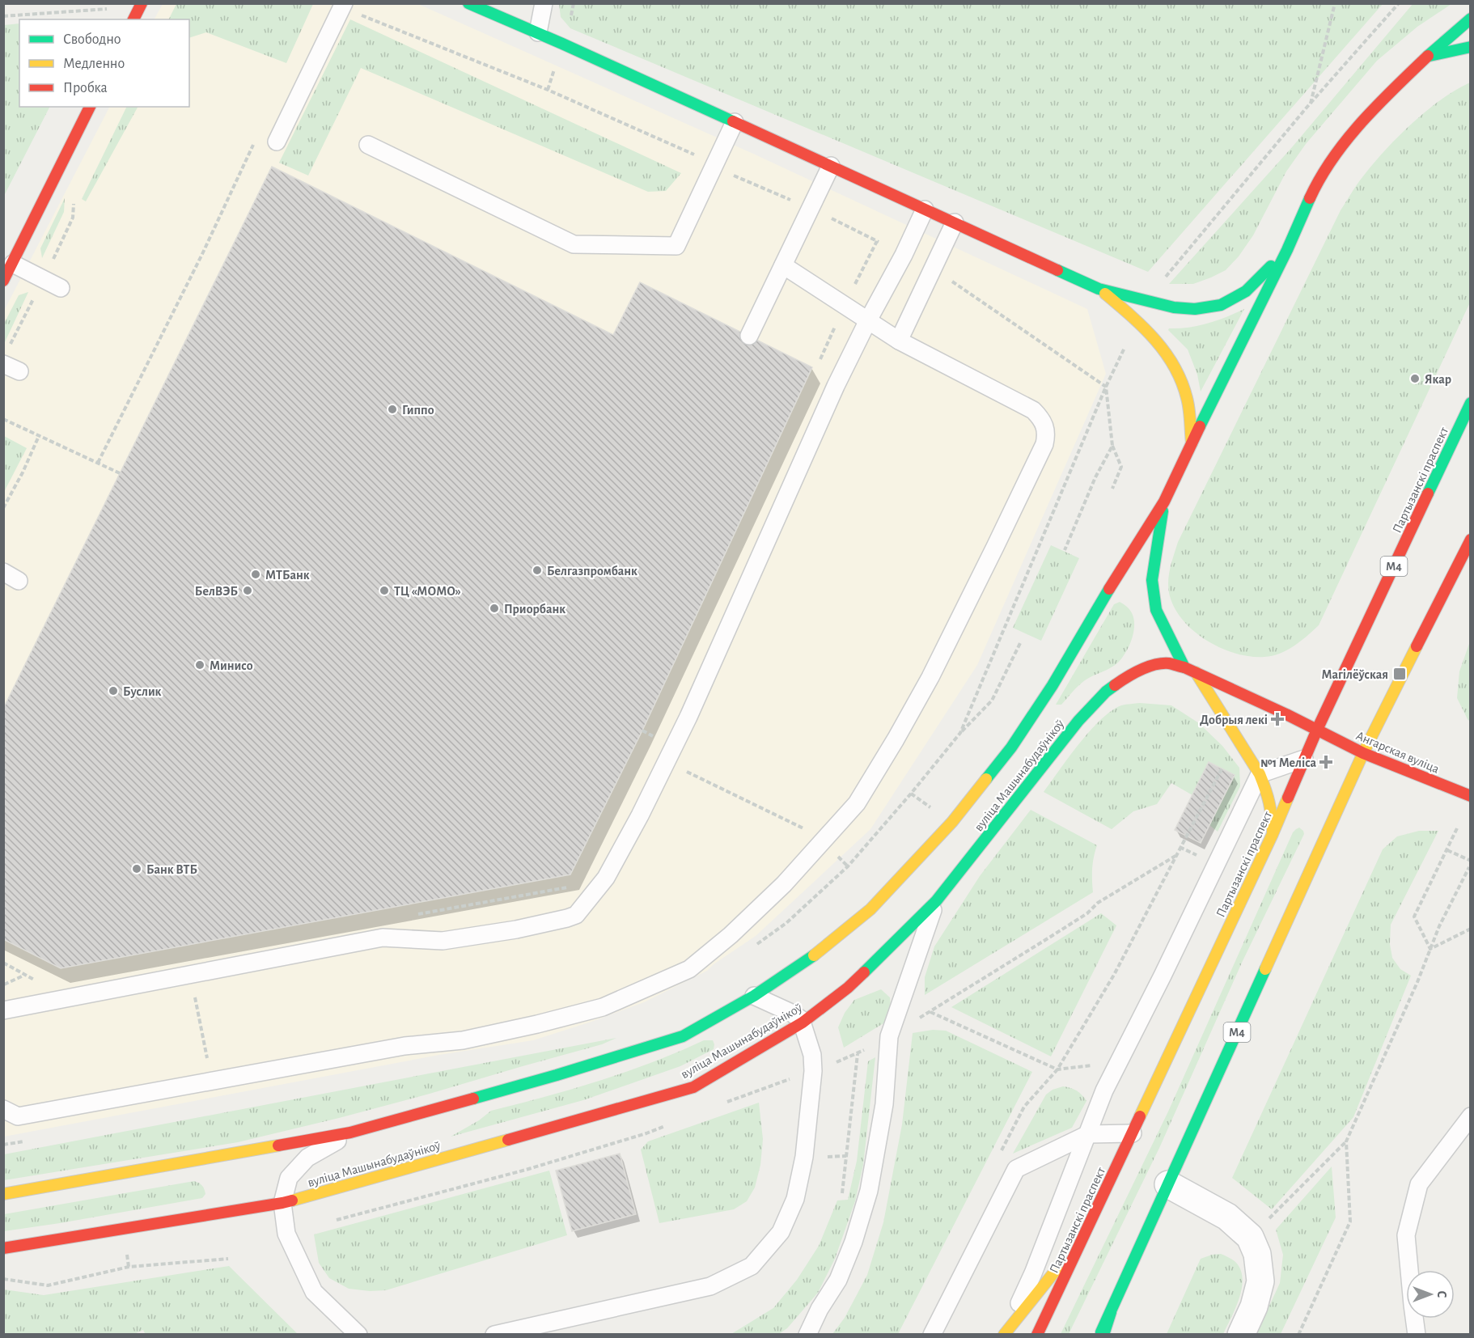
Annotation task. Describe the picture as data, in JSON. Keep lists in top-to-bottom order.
{
  "streets": {
    "main road": [
      "Партызанскі праспект",
      "М4",
      "Ангарская вуліца",
      "вуліца Машынабудаўнікоў"
    ]
  },
  "crossings": [
    ["Партызанскі праспект", "Ангарская вуліца"],
    ["Партызанскі праспект", "вуліца Машынабудаўнікоў"],
    ["М4", "Ангарская вуліца"],
    ["Ангарская вуліца", "вуліца Машынабудаўнікоў"]
  ],
  "places": {
    "other": [
      "Якар",
      "Гиппо",
      "Белгазпромбанк",
      "МТБанк",
      "БелВЭБ",
      "ТЦ «МОМО»",
      "Приорбанк",
      "Минисо",
      "Буслик",
      "Банк ВТБ"
    ],
    "transit": ["Магілёўская"],
    "health": ["Добрыя лекі", "№1 Меліса"]
  },
  "legend": ["Свободно", "Медленно", "Пробка"],
  "north": "right"
}
